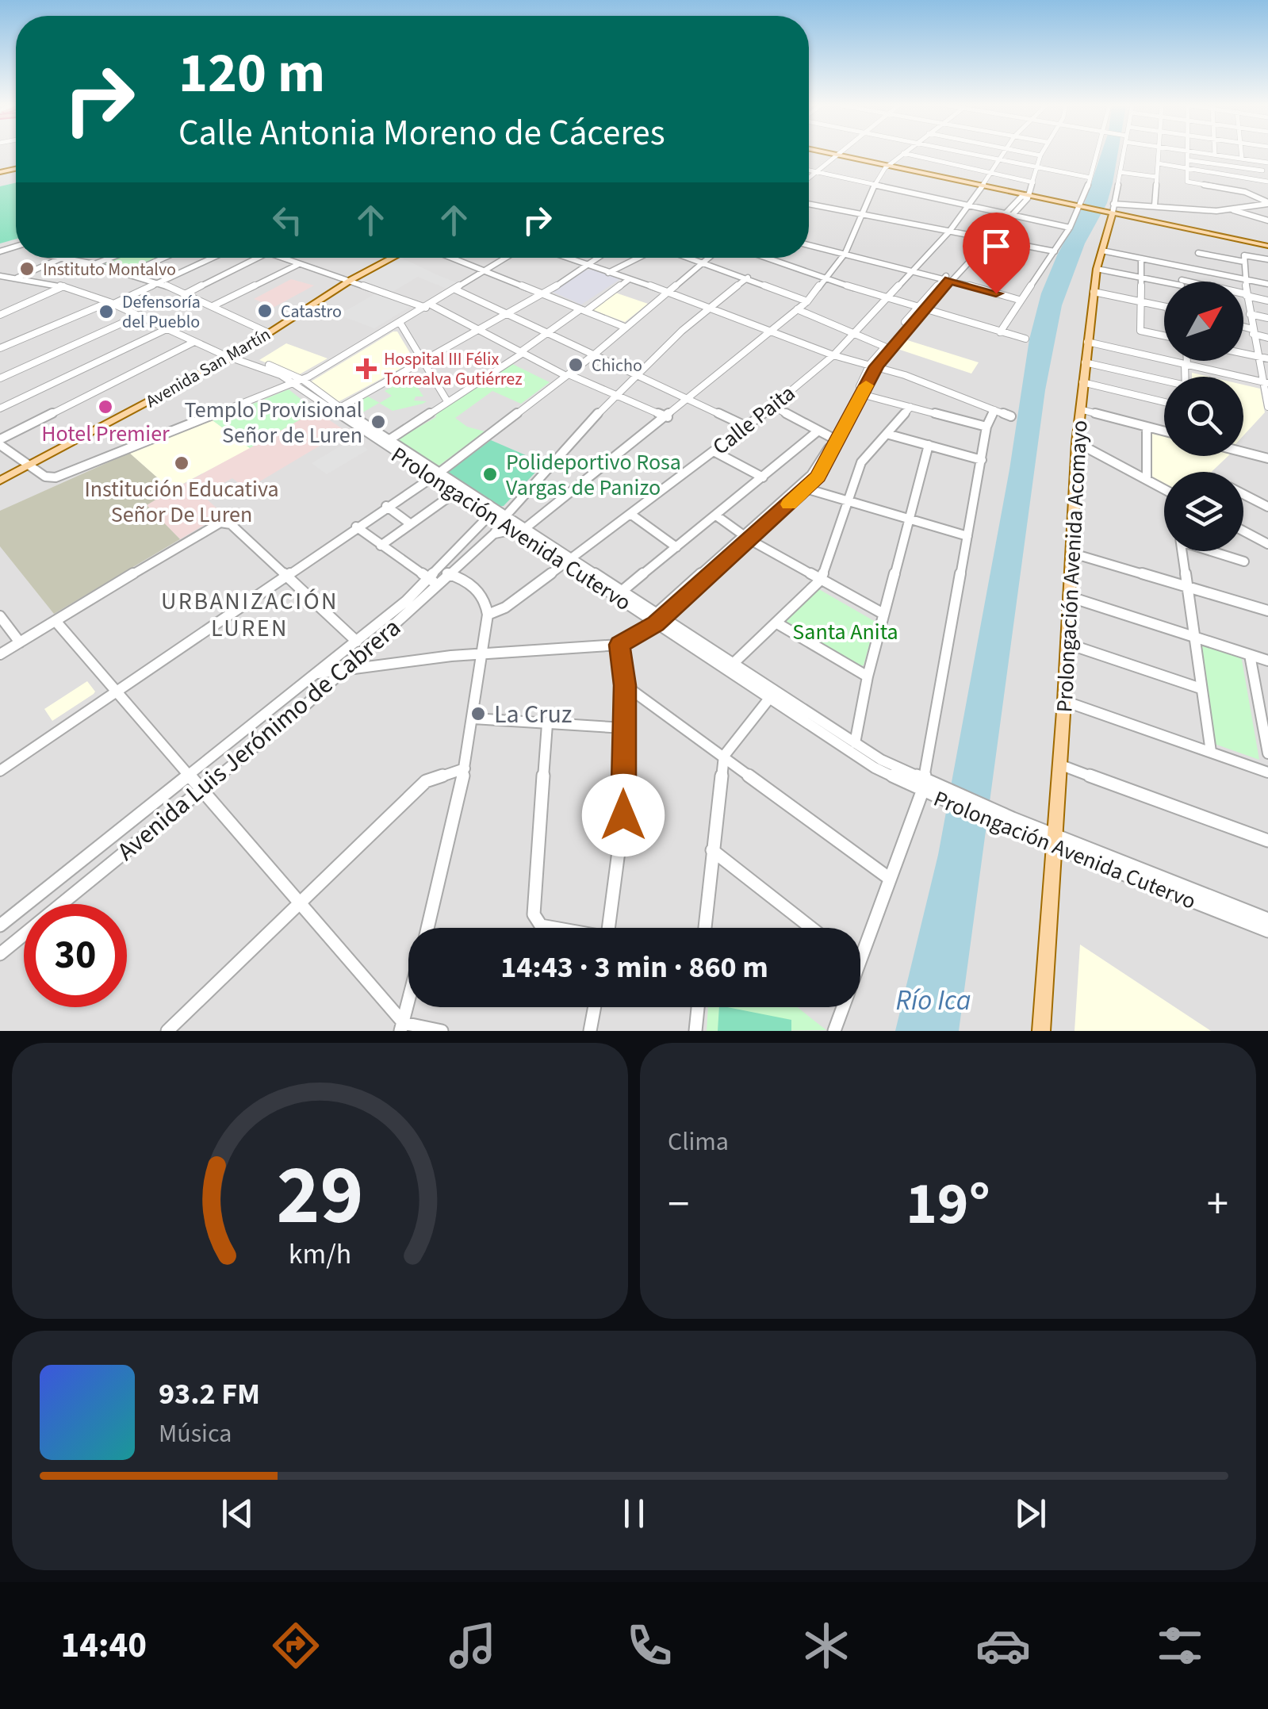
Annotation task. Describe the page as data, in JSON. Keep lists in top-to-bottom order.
{
  "streets": {
    "main road": ["Avenida San Martín", "Prolongación Avenida Acomayo"],
    "street": ["Calle Paita", "Prolongación Avenida Cutervo", "Avenida Luis Jerónimo de Cabrera"]
  },
  "crossings": [
    ["Avenida San Martín", "Prolongación Avenida Cutervo"],
    ["Calle Paita", "Prolongación Avenida Cutervo"],
    ["Prolongación Avenida Cutervo", "Prolongación Avenida Acomayo"],
    ["Prolongación Avenida Cutervo", "Avenida Luis Jerónimo de Cabrera"]
  ],
  "districts": ["URBANIZACIÓN LUREN"],
  "water": ["Río Ica"],
  "parks": ["Santa Anita"],
  "places": {
    "other": [
      "Instituto Montalvo",
      "Catastro",
      "Defensoría del Pueblo",
      "Chicho",
      "Hotel Premier",
      "Templo Provisional Señor de Luren",
      "Institución Educativa Señor De Luren",
      "Polideportivo Rosa Vargas de Panizo",
      "La Cruz"
    ],
    "health": ["Hospital III Félix Torrealva Gutiérrez"]
  },
  "north": "top right",
  "page": {
    "turn": ["120 m", "Calle Antonia Moreno de Cáceres"],
    "limit": "30",
    "trip": "14:43 · 3 min · 860 m",
    "tile": "Clima",
    "heat": ["−", "19°", "+"],
    "song": ["93.2 FM", "Música"],
    "tabs": "14:40",
    "gauge": ["29", "km/h"]
  }
}
